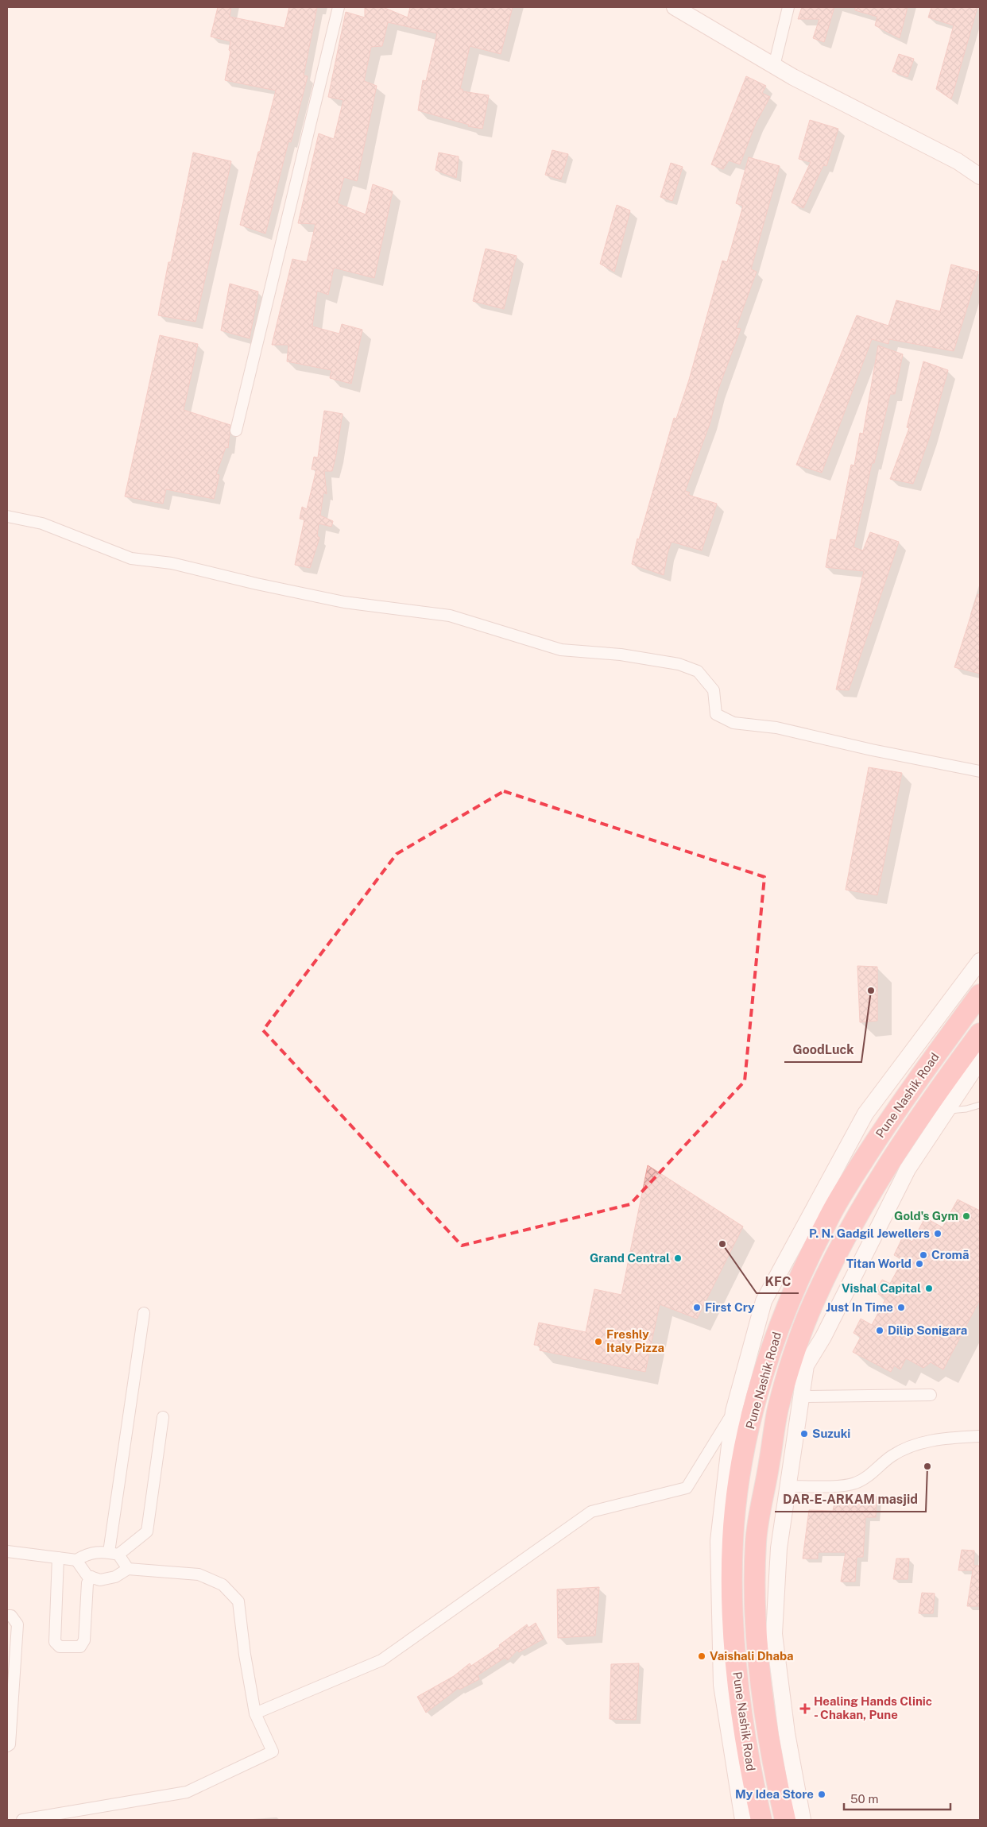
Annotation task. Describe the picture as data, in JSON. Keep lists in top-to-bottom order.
{
  "streets": {
    "highway": ["Pune Nashik Road"]
  },
  "places": {
    "other": [
      "GoodLuck",
      "Gold's Gym",
      "P. N. Gadgil Jewellers",
      "KFC",
      "Cromā",
      "Grand Central",
      "Titan World",
      "Vishal Capital",
      "First Cry",
      "Just In Time",
      "Dilip Sonigara",
      "Freshly Italy Pizza",
      "Suzuki",
      "DAR-E-ARKAM masjid",
      "Vaishali Dhaba",
      "My Idea Store"
    ],
    "health": ["Healing Hands Clinic - Chakan, Pune"]
  },
  "scale_bar": "50 m"
}
